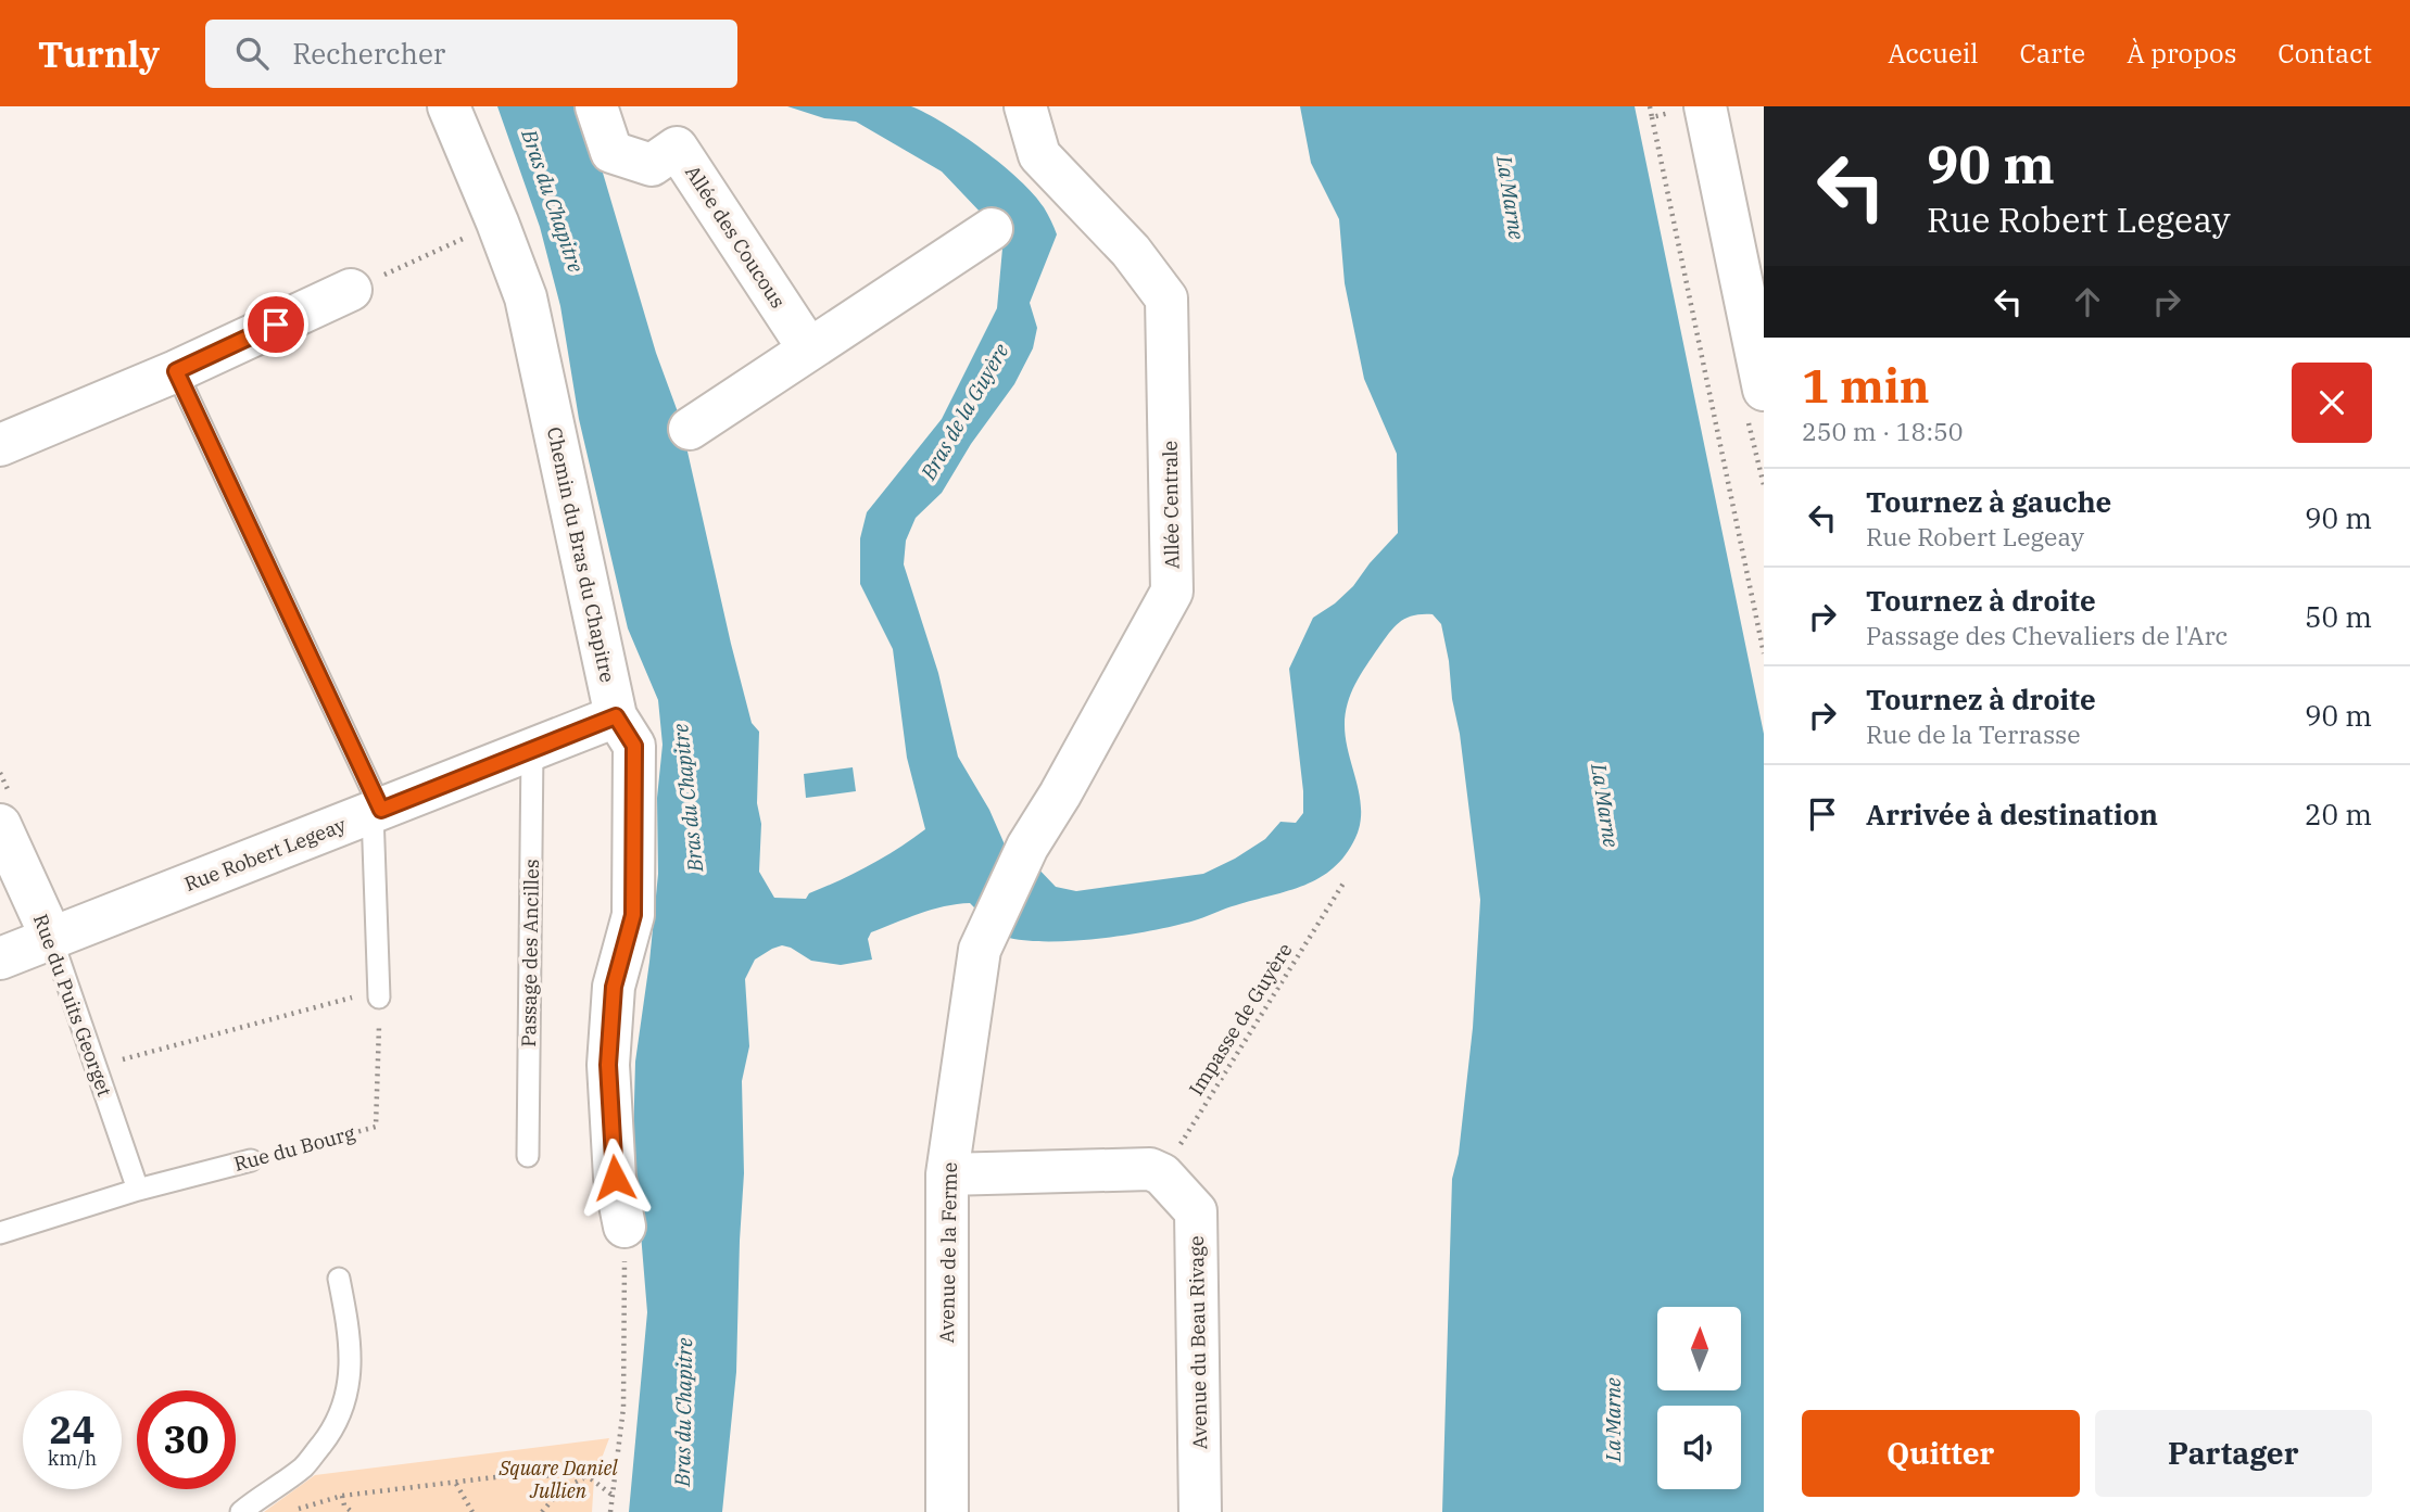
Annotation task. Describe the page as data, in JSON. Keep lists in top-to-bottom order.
{
  "streets": {
    "street": [
      "Allée des Coucous",
      "Allée Centrale",
      "Chemin du Bras du Chapitre",
      "Rue Robert Legeay",
      "Rue du Puits Georget",
      "Avenue de la Ferme",
      "Avenue du Beau Rivage"
    ],
    "lane": ["Passage des Ancilles", "Rue du Bourg"],
    "path": ["Impasse de Guyère"]
  },
  "crossings": [
    ["Allée Centrale", "Avenue de la Ferme"],
    ["Chemin du Bras du Chapitre", "Rue Robert Legeay"],
    ["Rue Robert Legeay", "Passage des Ancilles"],
    ["Rue Robert Legeay", "Rue du Puits Georget"],
    ["Rue du Puits Georget", "Rue du Bourg"],
    ["Impasse de Guyère", "Avenue du Beau Rivage"]
  ],
  "water": ["La Marne", "Bras du Chapitre", "Bras de la Guyère"],
  "parks": ["Square Daniel Jullien"],
  "north": "top",
  "page": {
    "header": "Turnly",
    "search": "Rechercher",
    "nav": [
      "Accueil",
      "Carte",
      "À propos",
      "Contact"
    ],
    "turn": ["90 m", "Rue Robert Legeay"],
    "heading": ["1 min", "250 m · 18:50"],
    "list": [
      {
        "name": "Tournez à gauche",
        "note": "Rue Robert Legeay",
        "value": "90 m"
      },
      {
        "name": "Tournez à droite",
        "note": "Passage des Chevaliers de l'Arc",
        "value": "50 m"
      },
      {
        "name": "Tournez à droite",
        "note": "Rue de la Terrasse",
        "value": "90 m"
      },
      {
        "name": "Arrivée à destination",
        "value": "20 m"
      }
    ],
    "speed": "24 km/h",
    "limit": "30",
    "buttons": ["Quitter", "Partager"]
  }
}
